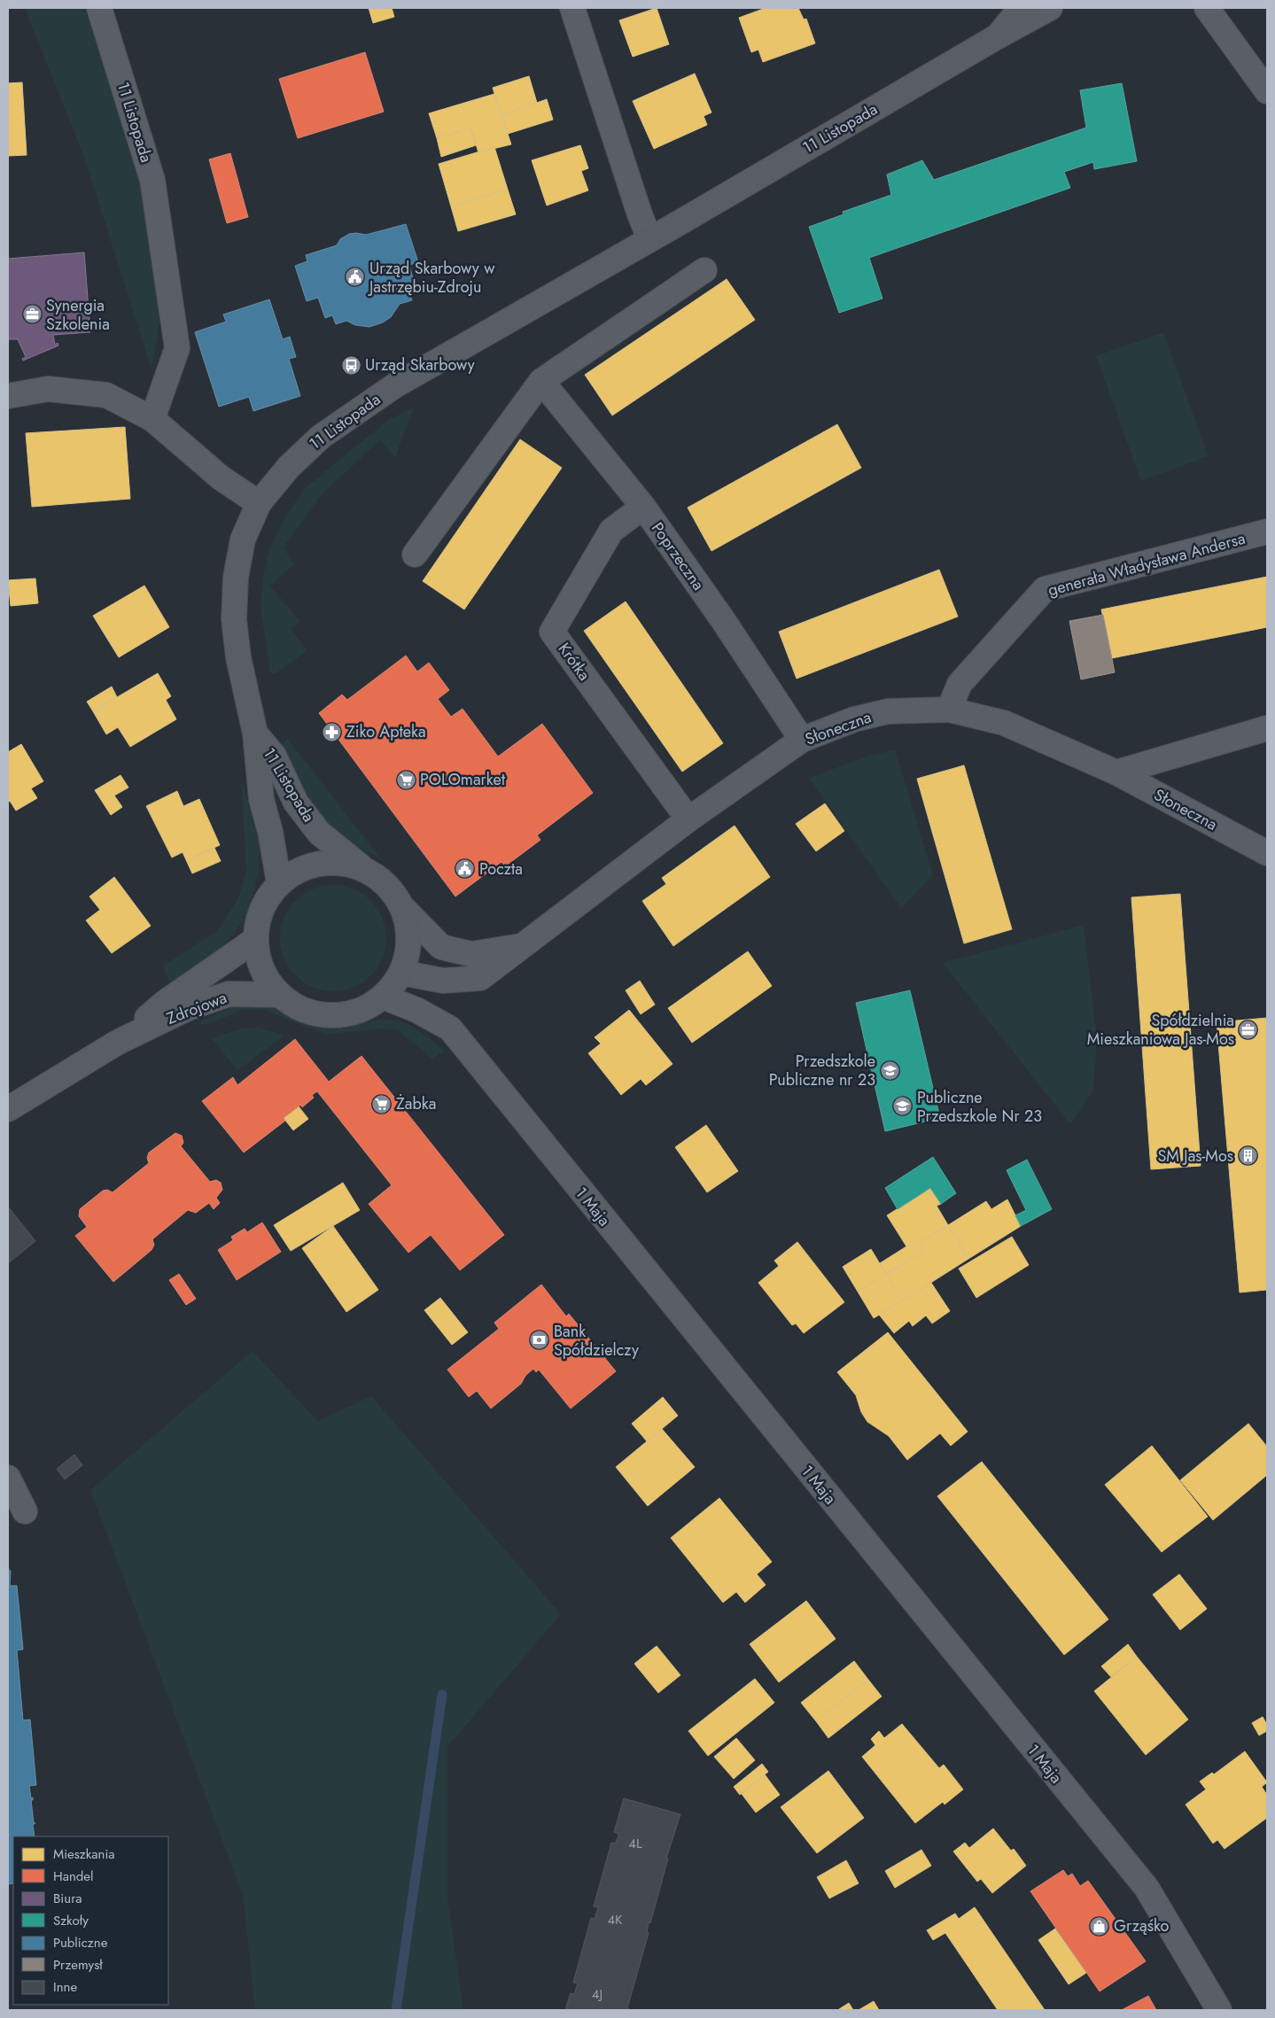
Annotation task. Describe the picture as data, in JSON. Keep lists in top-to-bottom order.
{
  "streets": {
    "main road": ["11 Listopada", "Zdrojowa"],
    "street": [
      "Poprzeczna",
      "generała Władysława Andersa",
      "Krótka",
      "Słoneczna",
      "1 Maja"
    ]
  },
  "crossings": [
    ["11 Listopada", "Słoneczna"],
    ["11 Listopada", "Zdrojowa"],
    ["11 Listopada", "1 Maja"],
    ["Poprzeczna", "Krótka"],
    ["Poprzeczna", "Słoneczna"],
    ["generała Władysława Andersa", "Słoneczna"],
    ["Krótka", "Słoneczna"],
    ["Słoneczna", "Zdrojowa"],
    ["Słoneczna", "1 Maja"],
    ["Zdrojowa", "1 Maja"]
  ],
  "places": {
    "public building": ["Urząd Skarbowy w Jastrzębiu-Zdroju", "Poczta"],
    "office": ["Synergia Szkolenia", "Spółdzielnia Mieszkaniowa Jas-Mos"],
    "bus stop": ["Urząd Skarbowy"],
    "pharmacy": ["Ziko Apteka"],
    "supermarket": ["POLOmarket", "Żabka"],
    "school or university": ["Przedszkole Publiczne nr 23", "Publiczne Przedszkole Nr 23"],
    "building": ["SM Jas-Mos"],
    "bank": ["Bank Spółdzielczy"],
    "shop": ["Grząśko"]
  },
  "house_numbers": ["4L", "4K", "4J"],
  "legend": [
    "Mieszkania",
    "Handel",
    "Biura",
    "Szkoły",
    "Publiczne",
    "Przemysł",
    "Inne"
  ]
}
